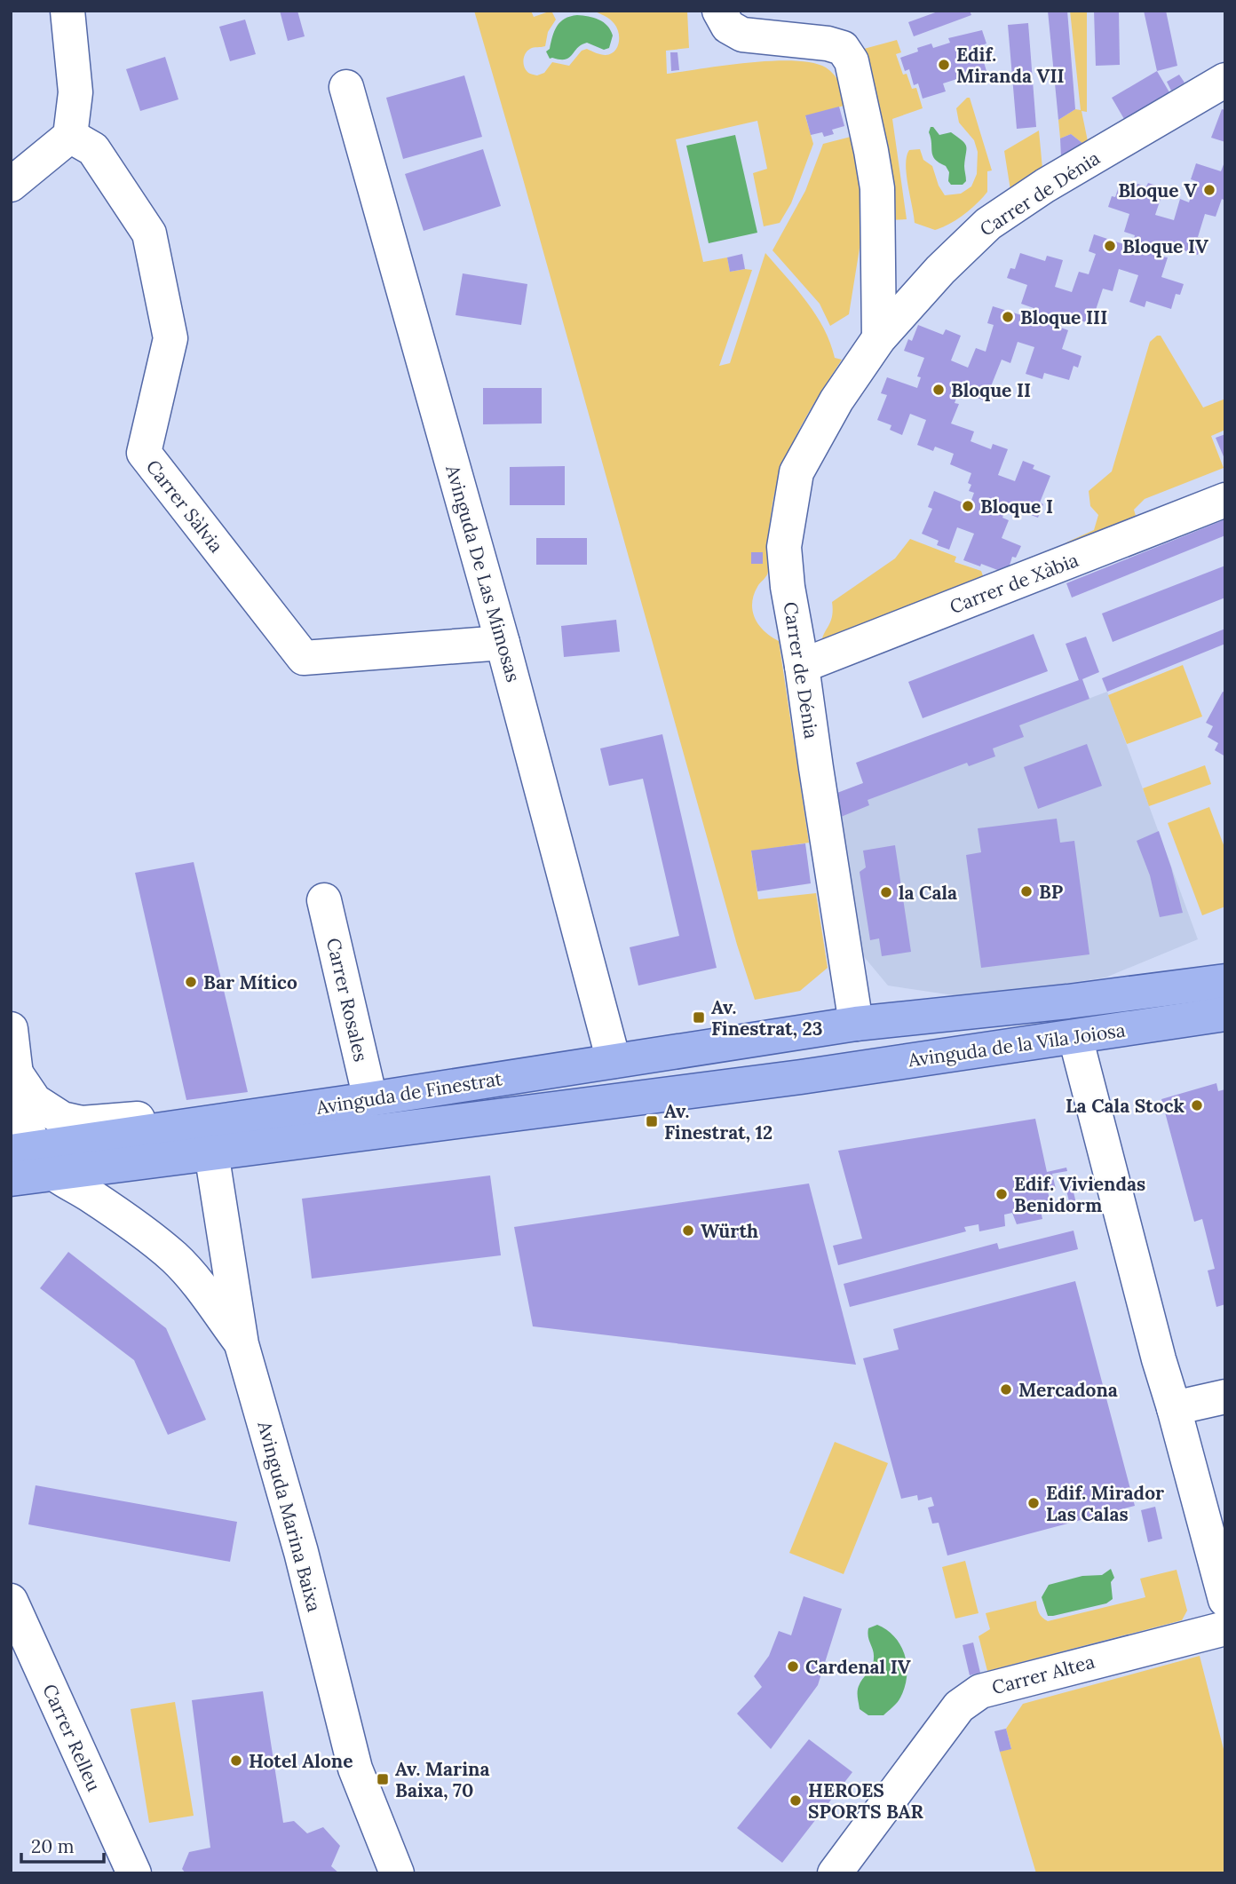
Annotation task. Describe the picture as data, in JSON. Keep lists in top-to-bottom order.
{
  "streets": {
    "main road": ["Avinguda de la Vila Joiosa", "Avinguda de Finestrat"],
    "street": [
      "Carrer de Dénia",
      "Carrer Sàlvia",
      "Avinguda De Las Mimosas",
      "Carrer de Xàbia",
      "Carrer Rosales",
      "Avinguda Marina Baixa",
      "Carrer Altea",
      "Carrer Relleu"
    ]
  },
  "crossings": [
    ["Carrer de Dénia", "Carrer de Xàbia"],
    ["Carrer de Dénia", "Avinguda de la Vila Joiosa"],
    ["Carrer Sàlvia", "Avinguda De Las Mimosas"],
    ["Avinguda De Las Mimosas", "Avinguda de Finestrat"],
    ["Carrer Rosales", "Avinguda de Finestrat"],
    ["Avinguda de la Vila Joiosa", "Avinguda de Finestrat"],
    ["Avinguda de Finestrat", "Avinguda Marina Baixa"]
  ],
  "places": {
    "other": [
      "Edif. Miranda VII",
      "Bloque V",
      "Bloque IV",
      "Bloque III",
      "Bloque II",
      "Bloque I",
      "BP",
      "la Cala",
      "Bar Mítico",
      "La Cala Stock",
      "Edif. Viviendas Benidorm",
      "Würth",
      "Mercadona",
      "Edif. Mirador Las Calas",
      "Cardenal IV",
      "Hotel Alone",
      "HEROES SPORTS BAR"
    ],
    "transit": ["Av. Finestrat, 23", "Av. Finestrat, 12", "Av. Marina Baixa, 70"]
  },
  "scale_bar": "20 m"
}
